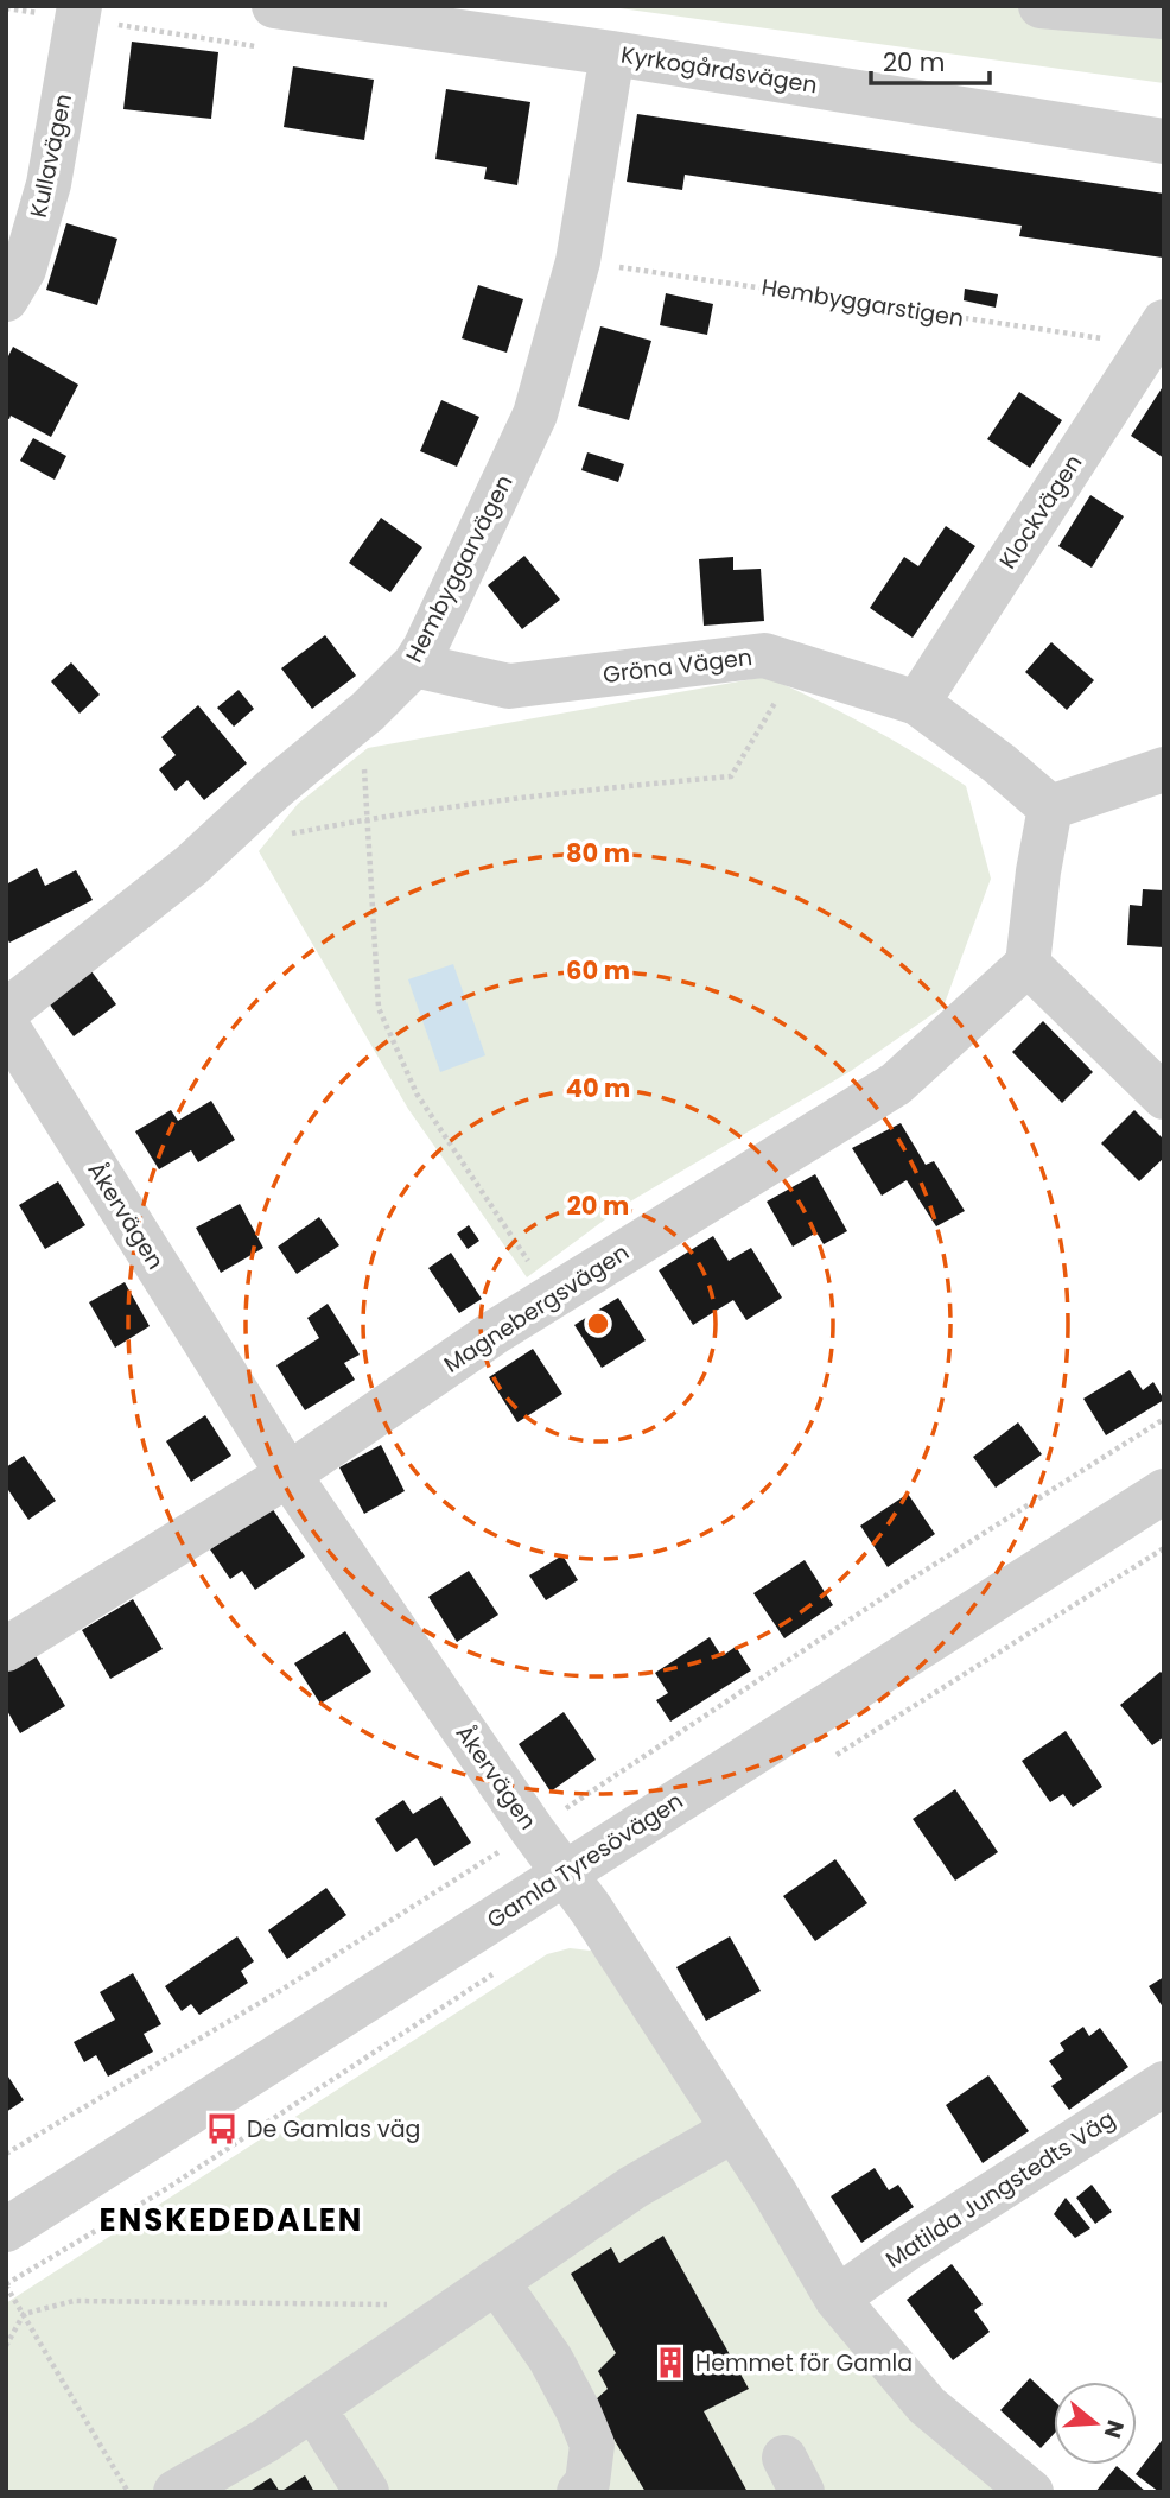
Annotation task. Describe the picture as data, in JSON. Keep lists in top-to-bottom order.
{
  "streets": {
    "street": [
      "Kyrkogårdsvägen",
      "Kullavägen",
      "Klockvägen",
      "Hembyggarvägen",
      "Gröna Vägen",
      "Åkervägen",
      "Magnebergsvägen",
      "Gamla Tyresövägen",
      "Matilda Jungstedts Väg"
    ],
    "path": ["Hembyggarstigen"]
  },
  "crossings": [
    ["Kyrkogårdsvägen", "Hembyggarvägen"],
    ["Hembyggarstigen", "Klockvägen"],
    ["Hembyggarstigen", "Hembyggarvägen"],
    ["Klockvägen", "Gröna Vägen"],
    ["Hembyggarvägen", "Gröna Vägen"],
    ["Åkervägen", "Magnebergsvägen"],
    ["Åkervägen", "Gamla Tyresövägen"],
    ["Åkervägen", "Matilda Jungstedts Väg"]
  ],
  "districts": ["ENSKEDEDALEN"],
  "places": {
    "bus stop": ["De Gamlas väg"],
    "building": ["Hemmet för Gamla"]
  },
  "scale_bar": "20 m",
  "north": "right",
  "rings": [
    "80 m",
    "60 m",
    "40 m",
    "20 m"
  ]
}
